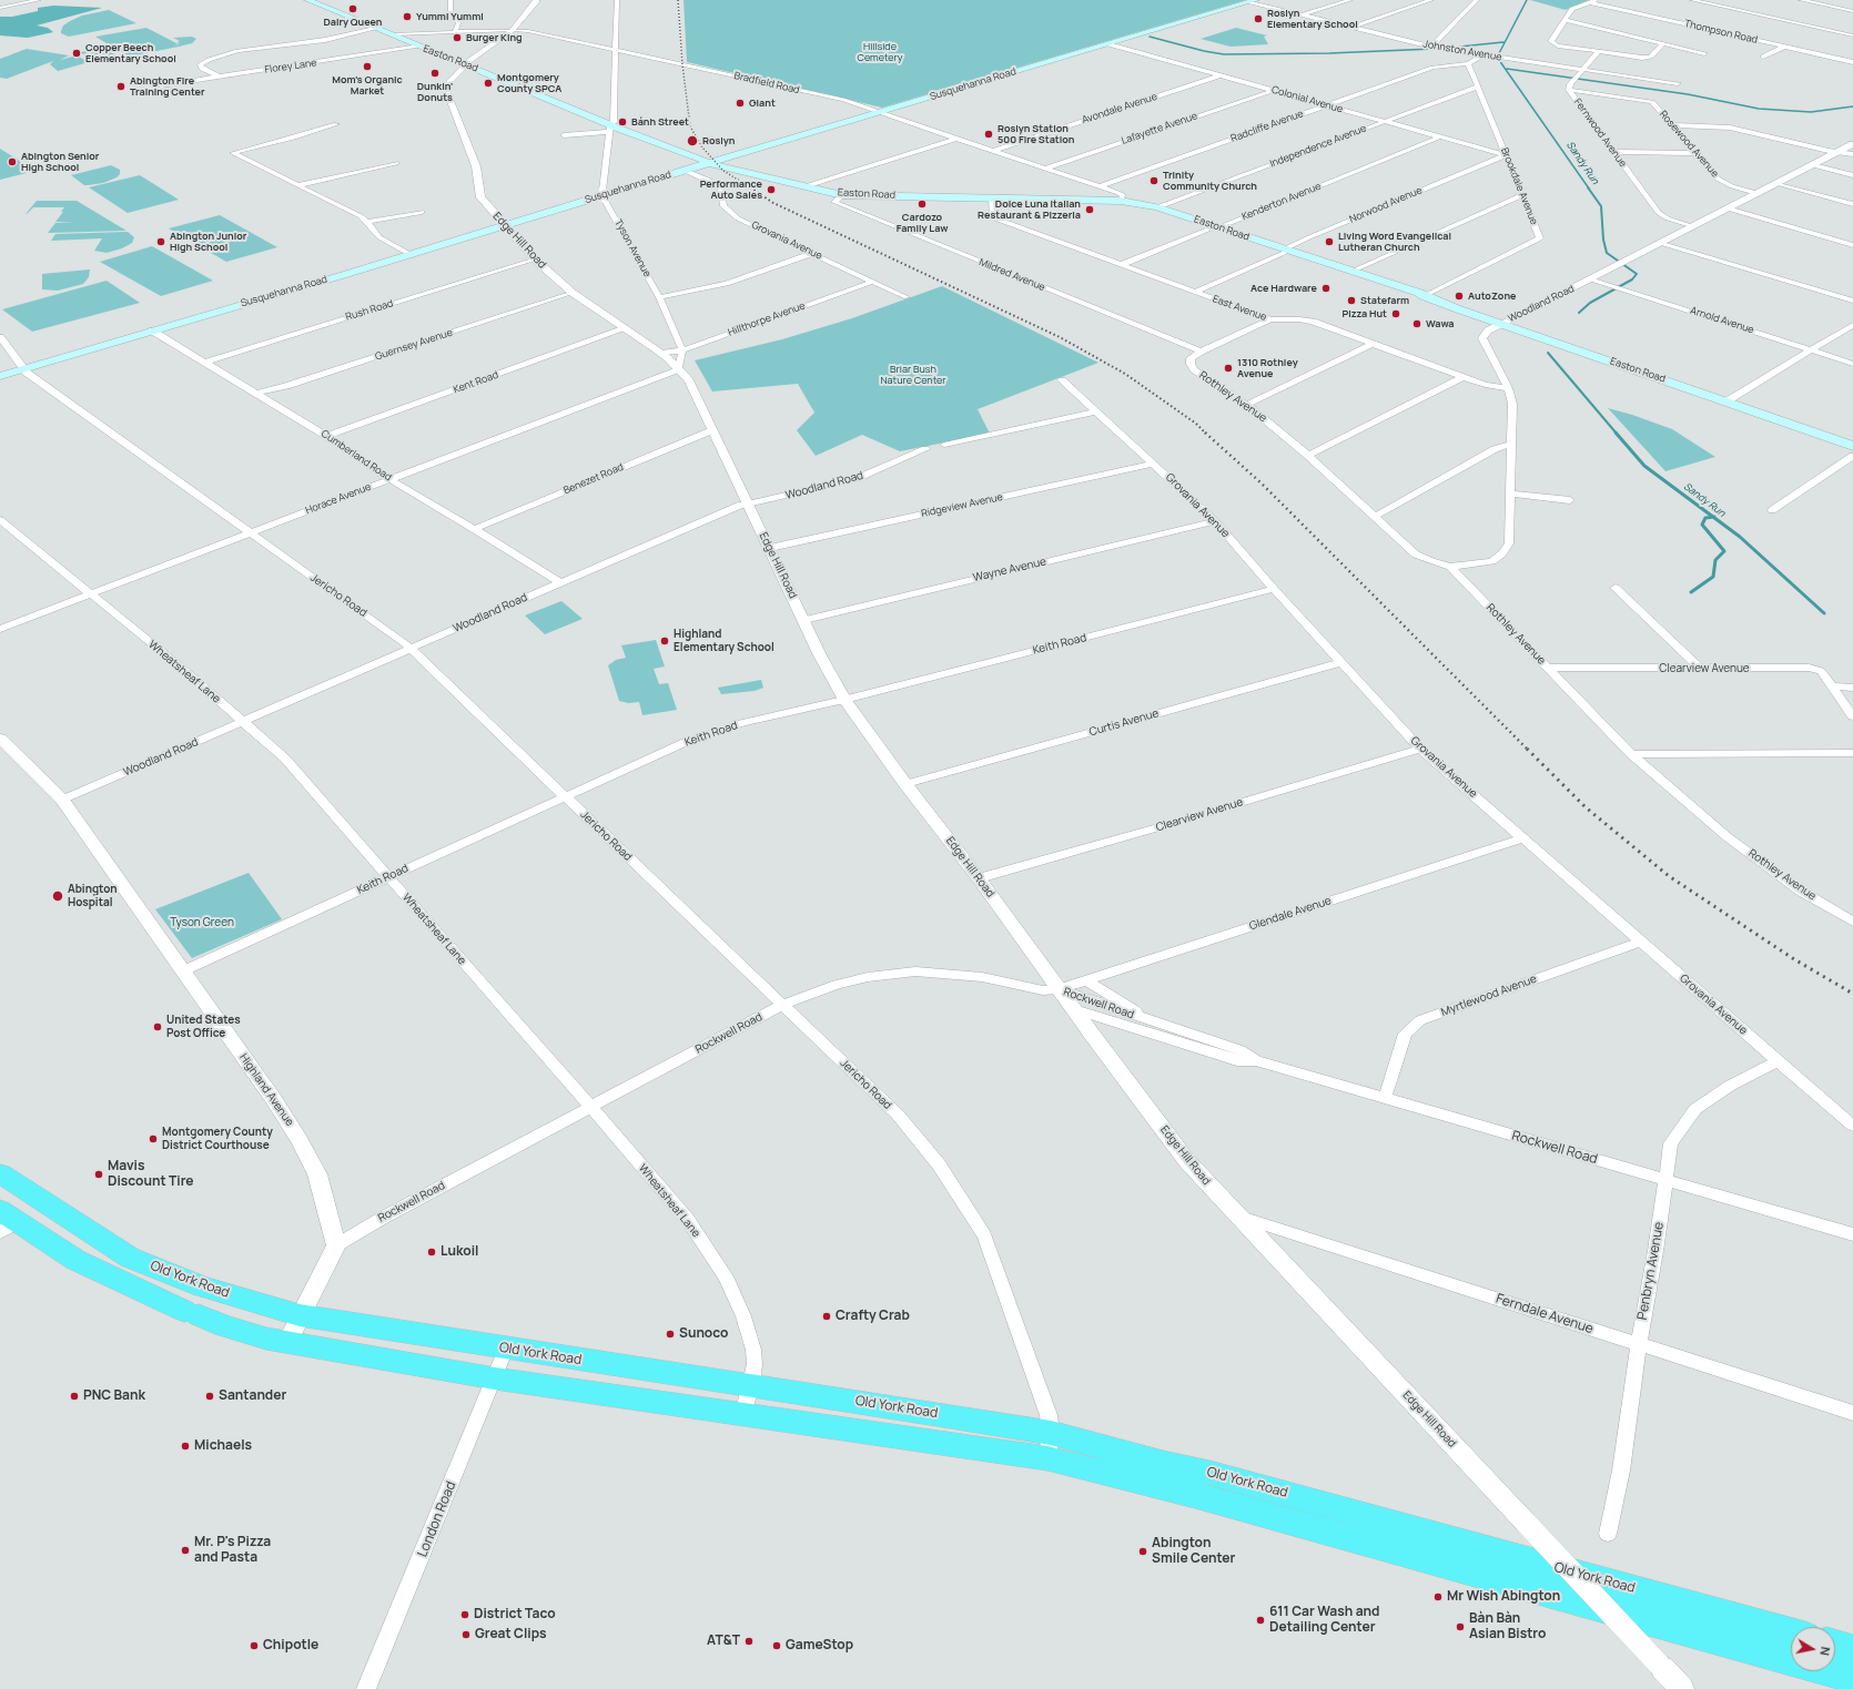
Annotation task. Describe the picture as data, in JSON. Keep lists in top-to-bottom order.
{
  "streets": {
    "highway": ["Old York Road"],
    "main road": ["Easton Road", "Susquehanna Road"],
    "street": [
      "Thompson Road",
      "Johnston Avenue",
      "Florey Lane",
      "Bradfield Road",
      "Colonial Avenue",
      "Avondale Avenue",
      "Radcliffe Avenue",
      "Lafayette Avenue",
      "Fernwood Avenue",
      "Rosewood Avenue",
      "Independence Avenue",
      "Brookdale Avenue",
      "Kenderton Avenue",
      "Norwood Avenue",
      "Edge Hill Road",
      "Grovania Avenue",
      "Tyson Avenue",
      "Mildred Avenue",
      "Woodland Road",
      "East Avenue",
      "Rush Road",
      "Hillthorpe Avenue",
      "Arnold Avenue",
      "Guernsey Avenue",
      "Kent Road",
      "Rothley Avenue",
      "Cumberland Road",
      "Benezet Road",
      "Horace Avenue",
      "Ridgeview Avenue",
      "Wayne Avenue",
      "Jericho Road",
      "Keith Road",
      "Clearview Avenue",
      "Wheatsheaf Lane",
      "Curtis Avenue",
      "Glendale Avenue",
      "Myrtlewood Avenue",
      "Rockwell Road",
      "Highland Avenue",
      "Penbryn Avenue",
      "Ferndale Avenue",
      "London Road"
    ]
  },
  "crossings": [
    ["Johnston Avenue", "Susquehanna Road"],
    ["Johnston Avenue", "Radcliffe Avenue"],
    ["Johnston Avenue", "Fernwood Avenue"],
    ["Easton Road", "Florey Lane"],
    ["Easton Road", "Bradfield Road"],
    ["Easton Road", "Susquehanna Road"],
    ["Easton Road", "Independence Avenue"],
    ["Easton Road", "Brookdale Avenue"],
    ["Easton Road", "Kenderton Avenue"],
    ["Easton Road", "Norwood Avenue"],
    ["Easton Road", "Edge Hill Road"],
    ["Easton Road", "Tyson Avenue"],
    ["Easton Road", "Mildred Avenue"],
    ["Easton Road", "Woodland Road"],
    ["Easton Road", "East Avenue"],
    ["Bradfield Road", "Susquehanna Road"],
    ["Bradfield Road", "Avondale Avenue"],
    ["Bradfield Road", "Radcliffe Avenue"],
    ["Bradfield Road", "Lafayette Avenue"],
    ["Bradfield Road", "Edge Hill Road"],
    ["Bradfield Road", "Tyson Avenue"],
    ["Susquehanna Road", "Colonial Avenue"],
    ["Susquehanna Road", "Edge Hill Road"],
    ["Susquehanna Road", "Grovania Avenue"],
    ["Susquehanna Road", "Cumberland Road"],
    ["Susquehanna Road", "Jericho Road"],
    ["Colonial Avenue", "Avondale Avenue"],
    ["Colonial Avenue", "Radcliffe Avenue"],
    ["Colonial Avenue", "Lafayette Avenue"],
    ["Colonial Avenue", "Independence Avenue"],
    ["Colonial Avenue", "Brookdale Avenue"],
    ["Colonial Avenue", "Kenderton Avenue"],
    ["Colonial Avenue", "Norwood Avenue"],
    ["Radcliffe Avenue", "Brookdale Avenue"],
    ["Fernwood Avenue", "Rosewood Avenue"],
    ["Fernwood Avenue", "Woodland Road"],
    ["Rosewood Avenue", "Woodland Road"],
    ["Independence Avenue", "Brookdale Avenue"],
    ["Brookdale Avenue", "Norwood Avenue"],
    ["Kenderton Avenue", "East Avenue"],
    ["Norwood Avenue", "East Avenue"],
    ["Edge Hill Road", "Woodland Road"],
    ["Edge Hill Road", "Rush Road"],
    ["Edge Hill Road", "Hillthorpe Avenue"],
    ["Edge Hill Road", "Guernsey Avenue"],
    ["Edge Hill Road", "Kent Road"],
    ["Edge Hill Road", "Benezet Road"],
    ["Edge Hill Road", "Horace Avenue"],
    ["Edge Hill Road", "Ridgeview Avenue"],
    ["Edge Hill Road", "Wayne Avenue"],
    ["Edge Hill Road", "Keith Road"],
    ["Edge Hill Road", "Clearview Avenue"],
    ["Edge Hill Road", "Curtis Avenue"],
    ["Edge Hill Road", "Glendale Avenue"],
    ["Edge Hill Road", "Rockwell Road"],
    ["Edge Hill Road", "Ferndale Avenue"],
    ["Grovania Avenue", "Hillthorpe Avenue"],
    ["Grovania Avenue", "Ridgeview Avenue"],
    ["Grovania Avenue", "Wayne Avenue"],
    ["Grovania Avenue", "Keith Road"],
    ["Grovania Avenue", "Clearview Avenue"],
    ["Grovania Avenue", "Curtis Avenue"],
    ["Grovania Avenue", "Glendale Avenue"],
    ["Grovania Avenue", "Myrtlewood Avenue"],
    ["Grovania Avenue", "Penbryn Avenue"],
    ["Tyson Avenue", "Hillthorpe Avenue"],
    ["Mildred Avenue", "Rothley Avenue"],
    ["Woodland Road", "East Avenue"],
    ["Woodland Road", "Arnold Avenue"],
    ["Woodland Road", "Rothley Avenue"],
    ["Woodland Road", "Cumberland Road"],
    ["Woodland Road", "Jericho Road"],
    ["Woodland Road", "Wheatsheaf Lane"],
    ["Woodland Road", "Highland Avenue"],
    ["Rush Road", "Cumberland Road"],
    ["Guernsey Avenue", "Cumberland Road"],
    ["Kent Road", "Cumberland Road"],
    ["Rothley Avenue", "Clearview Avenue"],
    ["Cumberland Road", "Benezet Road"],
    ["Cumberland Road", "Horace Avenue"],
    ["Horace Avenue", "Jericho Road"],
    ["Horace Avenue", "Wheatsheaf Lane"],
    ["Jericho Road", "Keith Road"],
    ["Jericho Road", "Rockwell Road"],
    ["Jericho Road", "Old York Road"],
    ["Keith Road", "Wheatsheaf Lane"],
    ["Keith Road", "Highland Avenue"],
    ["Wheatsheaf Lane", "Rockwell Road"],
    ["Wheatsheaf Lane", "Old York Road"],
    ["Glendale Avenue", "Rockwell Road"],
    ["Myrtlewood Avenue", "Rockwell Road"],
    ["Rockwell Road", "Highland Avenue"],
    ["Rockwell Road", "Penbryn Avenue"],
    ["Penbryn Avenue", "Ferndale Avenue"],
    ["Old York Road", "London Road"]
  ],
  "water": ["Sandy Run"],
  "parks": ["Hillside Cemetery", "Briar Bush Nature Center", "Tyson Green"],
  "places": [
    "Dairy Queen",
    "Yummi Yummi",
    "Roslyn Elementary School",
    "Burger King",
    "Copper Beech Elementary School",
    "Mom's Organic Market",
    "Dunkin' Donuts",
    "Montgomery County SPCA",
    "Abington Fire Training Center",
    "Giant",
    "Bánh Street",
    "Roslyn Station 500 Fire Station",
    "Roslyn",
    "Abington Senior High School",
    "Trinity Community Church",
    "Performance Auto Sales",
    "Cardozo Family Law",
    "Dolce Luna Italian Restaurant & Pizzeria",
    "Abington Junior High School",
    "Living Word Evangelical Lutheran Church",
    "Ace Hardware",
    "AutoZone",
    "Statefarm",
    "Pizza Hut",
    "Wawa",
    "1310 Rothley Avenue",
    "Highland Elementary School",
    "Abington Hospital",
    "United States Post Office",
    "Montgomery County District Courthouse",
    "Mavis Discount Tire",
    "Lukoil",
    "Crafty Crab",
    "Sunoco",
    "PNC Bank",
    "Santander",
    "Michaels",
    "Mr. P's Pizza and Pasta",
    "Abington Smile Center",
    "Mr Wish Abington",
    "District Taco",
    "611 Car Wash and Detailing Center",
    "Bàn Bàn Asian Bistro",
    "Great Clips",
    "AT&T",
    "Chipotle",
    "GameStop"
  ],
  "north": "right"
}
